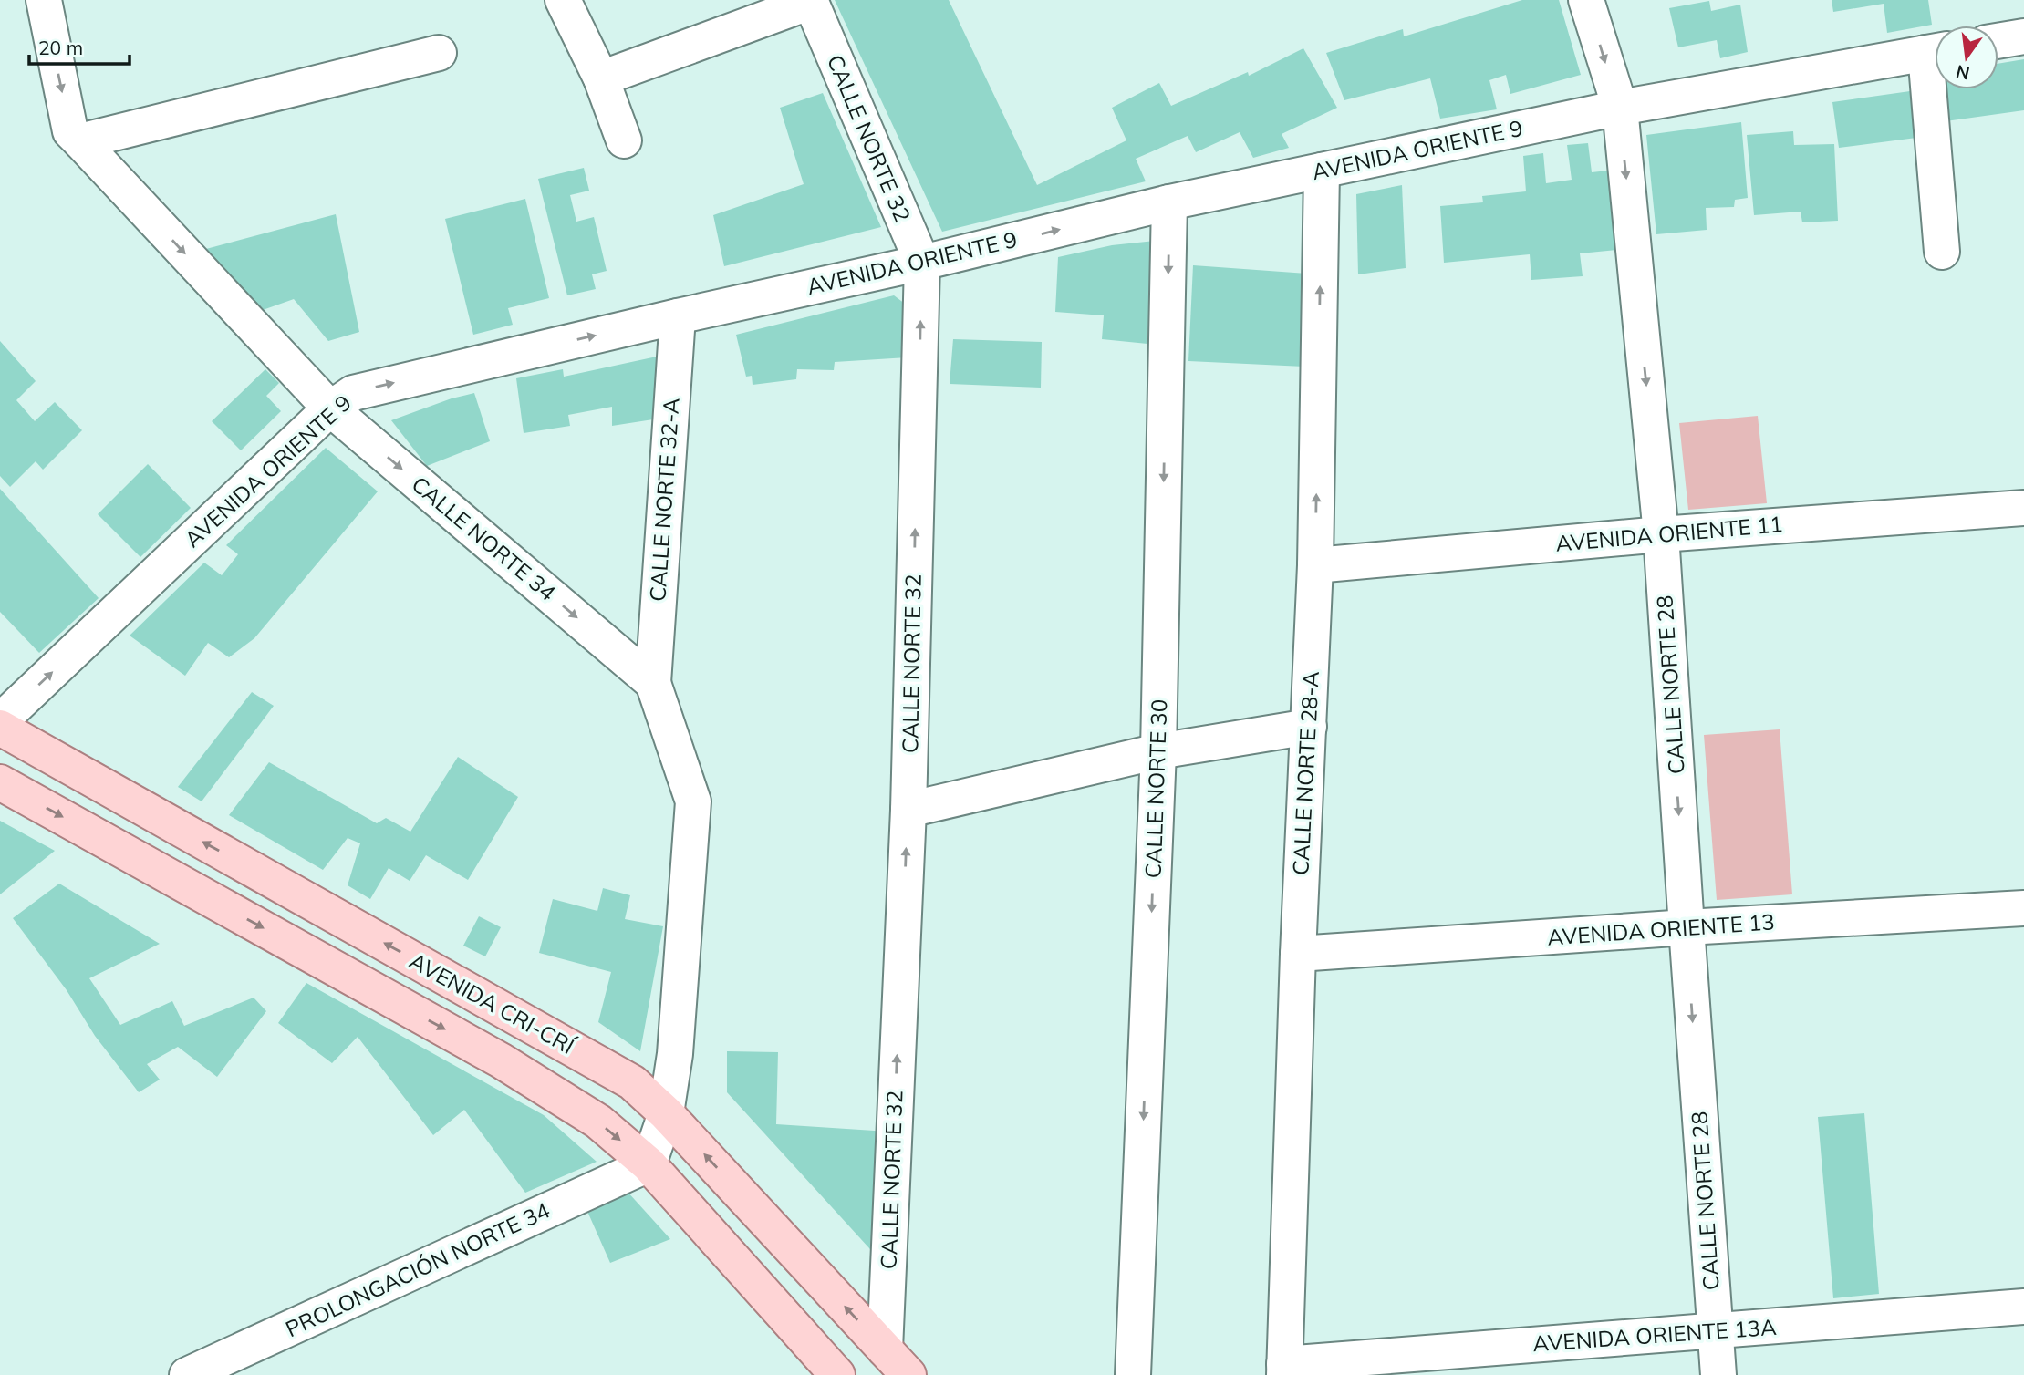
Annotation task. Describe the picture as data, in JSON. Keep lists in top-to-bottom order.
{
  "streets": {
    "main road": ["AVENIDA CRI-CRÍ"],
    "street": [
      "CALLE NORTE 32",
      "AVENIDA ORIENTE 9",
      "CALLE NORTE 32-A",
      "AVENIDA ORIENTE 11",
      "CALLE NORTE 34",
      "CALLE NORTE 28",
      "CALLE NORTE 28-A",
      "CALLE NORTE 30",
      "AVENIDA ORIENTE 13",
      "PROLONGACIÓN NORTE 34",
      "AVENIDA ORIENTE 13A"
    ]
  },
  "crossings": [
    ["CALLE NORTE 32", "AVENIDA ORIENTE 9"],
    ["CALLE NORTE 32", "AVENIDA CRI-CRÍ"],
    ["AVENIDA ORIENTE 9", "CALLE NORTE 32-A"],
    ["AVENIDA ORIENTE 9", "CALLE NORTE 34"],
    ["AVENIDA ORIENTE 9", "CALLE NORTE 28"],
    ["AVENIDA ORIENTE 9", "CALLE NORTE 28-A"],
    ["AVENIDA ORIENTE 9", "CALLE NORTE 30"],
    ["CALLE NORTE 32-A", "CALLE NORTE 34"],
    ["AVENIDA ORIENTE 11", "CALLE NORTE 28"],
    ["AVENIDA ORIENTE 11", "CALLE NORTE 28-A"],
    ["CALLE NORTE 28", "AVENIDA ORIENTE 13"],
    ["CALLE NORTE 28", "AVENIDA ORIENTE 13A"],
    ["CALLE NORTE 28-A", "AVENIDA ORIENTE 13"],
    ["CALLE NORTE 28-A", "AVENIDA ORIENTE 13A"],
    ["AVENIDA CRI-CRÍ", "PROLONGACIÓN NORTE 34"]
  ],
  "one_way": [
    "AVENIDA ORIENTE 9",
    "CALLE NORTE 34",
    "CALLE NORTE 28",
    "CALLE NORTE 30"
  ],
  "scale_bar": "20 m",
  "north": "bottom"
}
